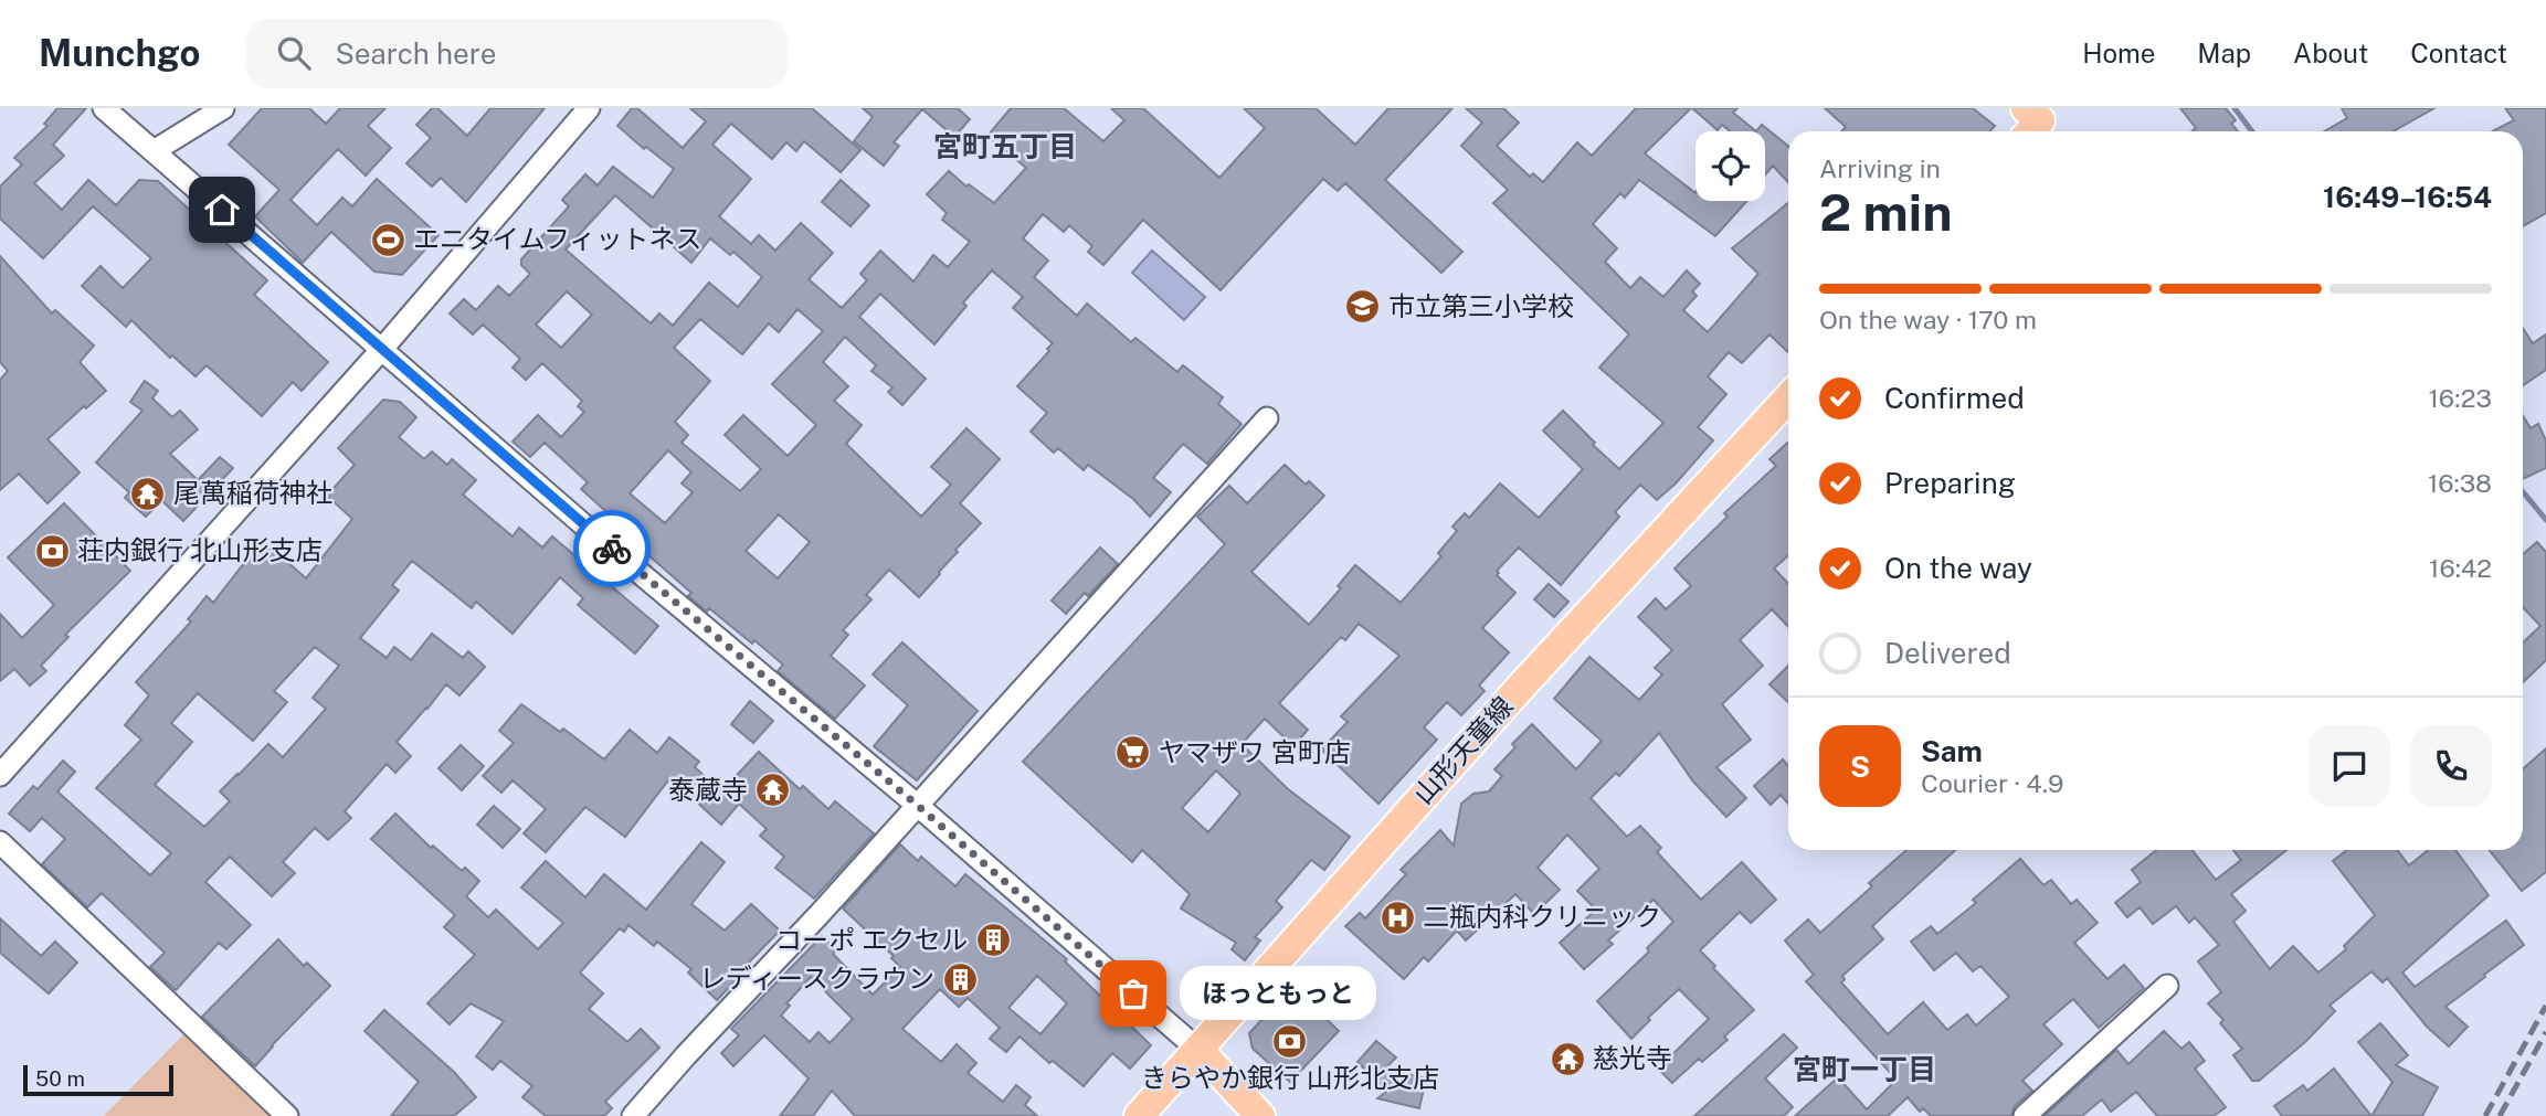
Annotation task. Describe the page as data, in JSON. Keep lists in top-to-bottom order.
{
  "streets": {
    "main road": ["山形天童線"]
  },
  "districts": ["宮町五丁目", "宮町一丁目"],
  "places": {
    "sports": ["エニタイムフィットネス"],
    "school or university": ["市立第三小学校"],
    "temple": ["尾萬稲荷神社", "泰蔵寺", "慈光寺"],
    "bank": ["荘内銀行 北山形支店", "きらやか銀行 山形北支店"],
    "supermarket": ["ヤマザワ 宮町店"],
    "hospital": ["二瓶内科クリニック"],
    "building": ["コーポ エクセル", "レディースクラウン"],
    "other": ["ほっともっと"]
  },
  "scale_bar": "50 m",
  "page": {
    "header": "Munchgo",
    "search": "Search here",
    "nav": [
      "Home",
      "Map",
      "About",
      "Contact"
    ],
    "heading": ["2 min", "Arriving in", "16:49–16:54"],
    "panel": ["Sam", "Courier · 4.9"],
    "bar": "On the way · 170 m",
    "list": [
      ["Confirmed", "16:23"],
      ["Preparing", "16:38"],
      ["On the way", "16:42"],
      "Delivered"
    ],
    "round": "S",
    "bubble": "ほっともっと",
    "scale": "50 m"
  }
}
